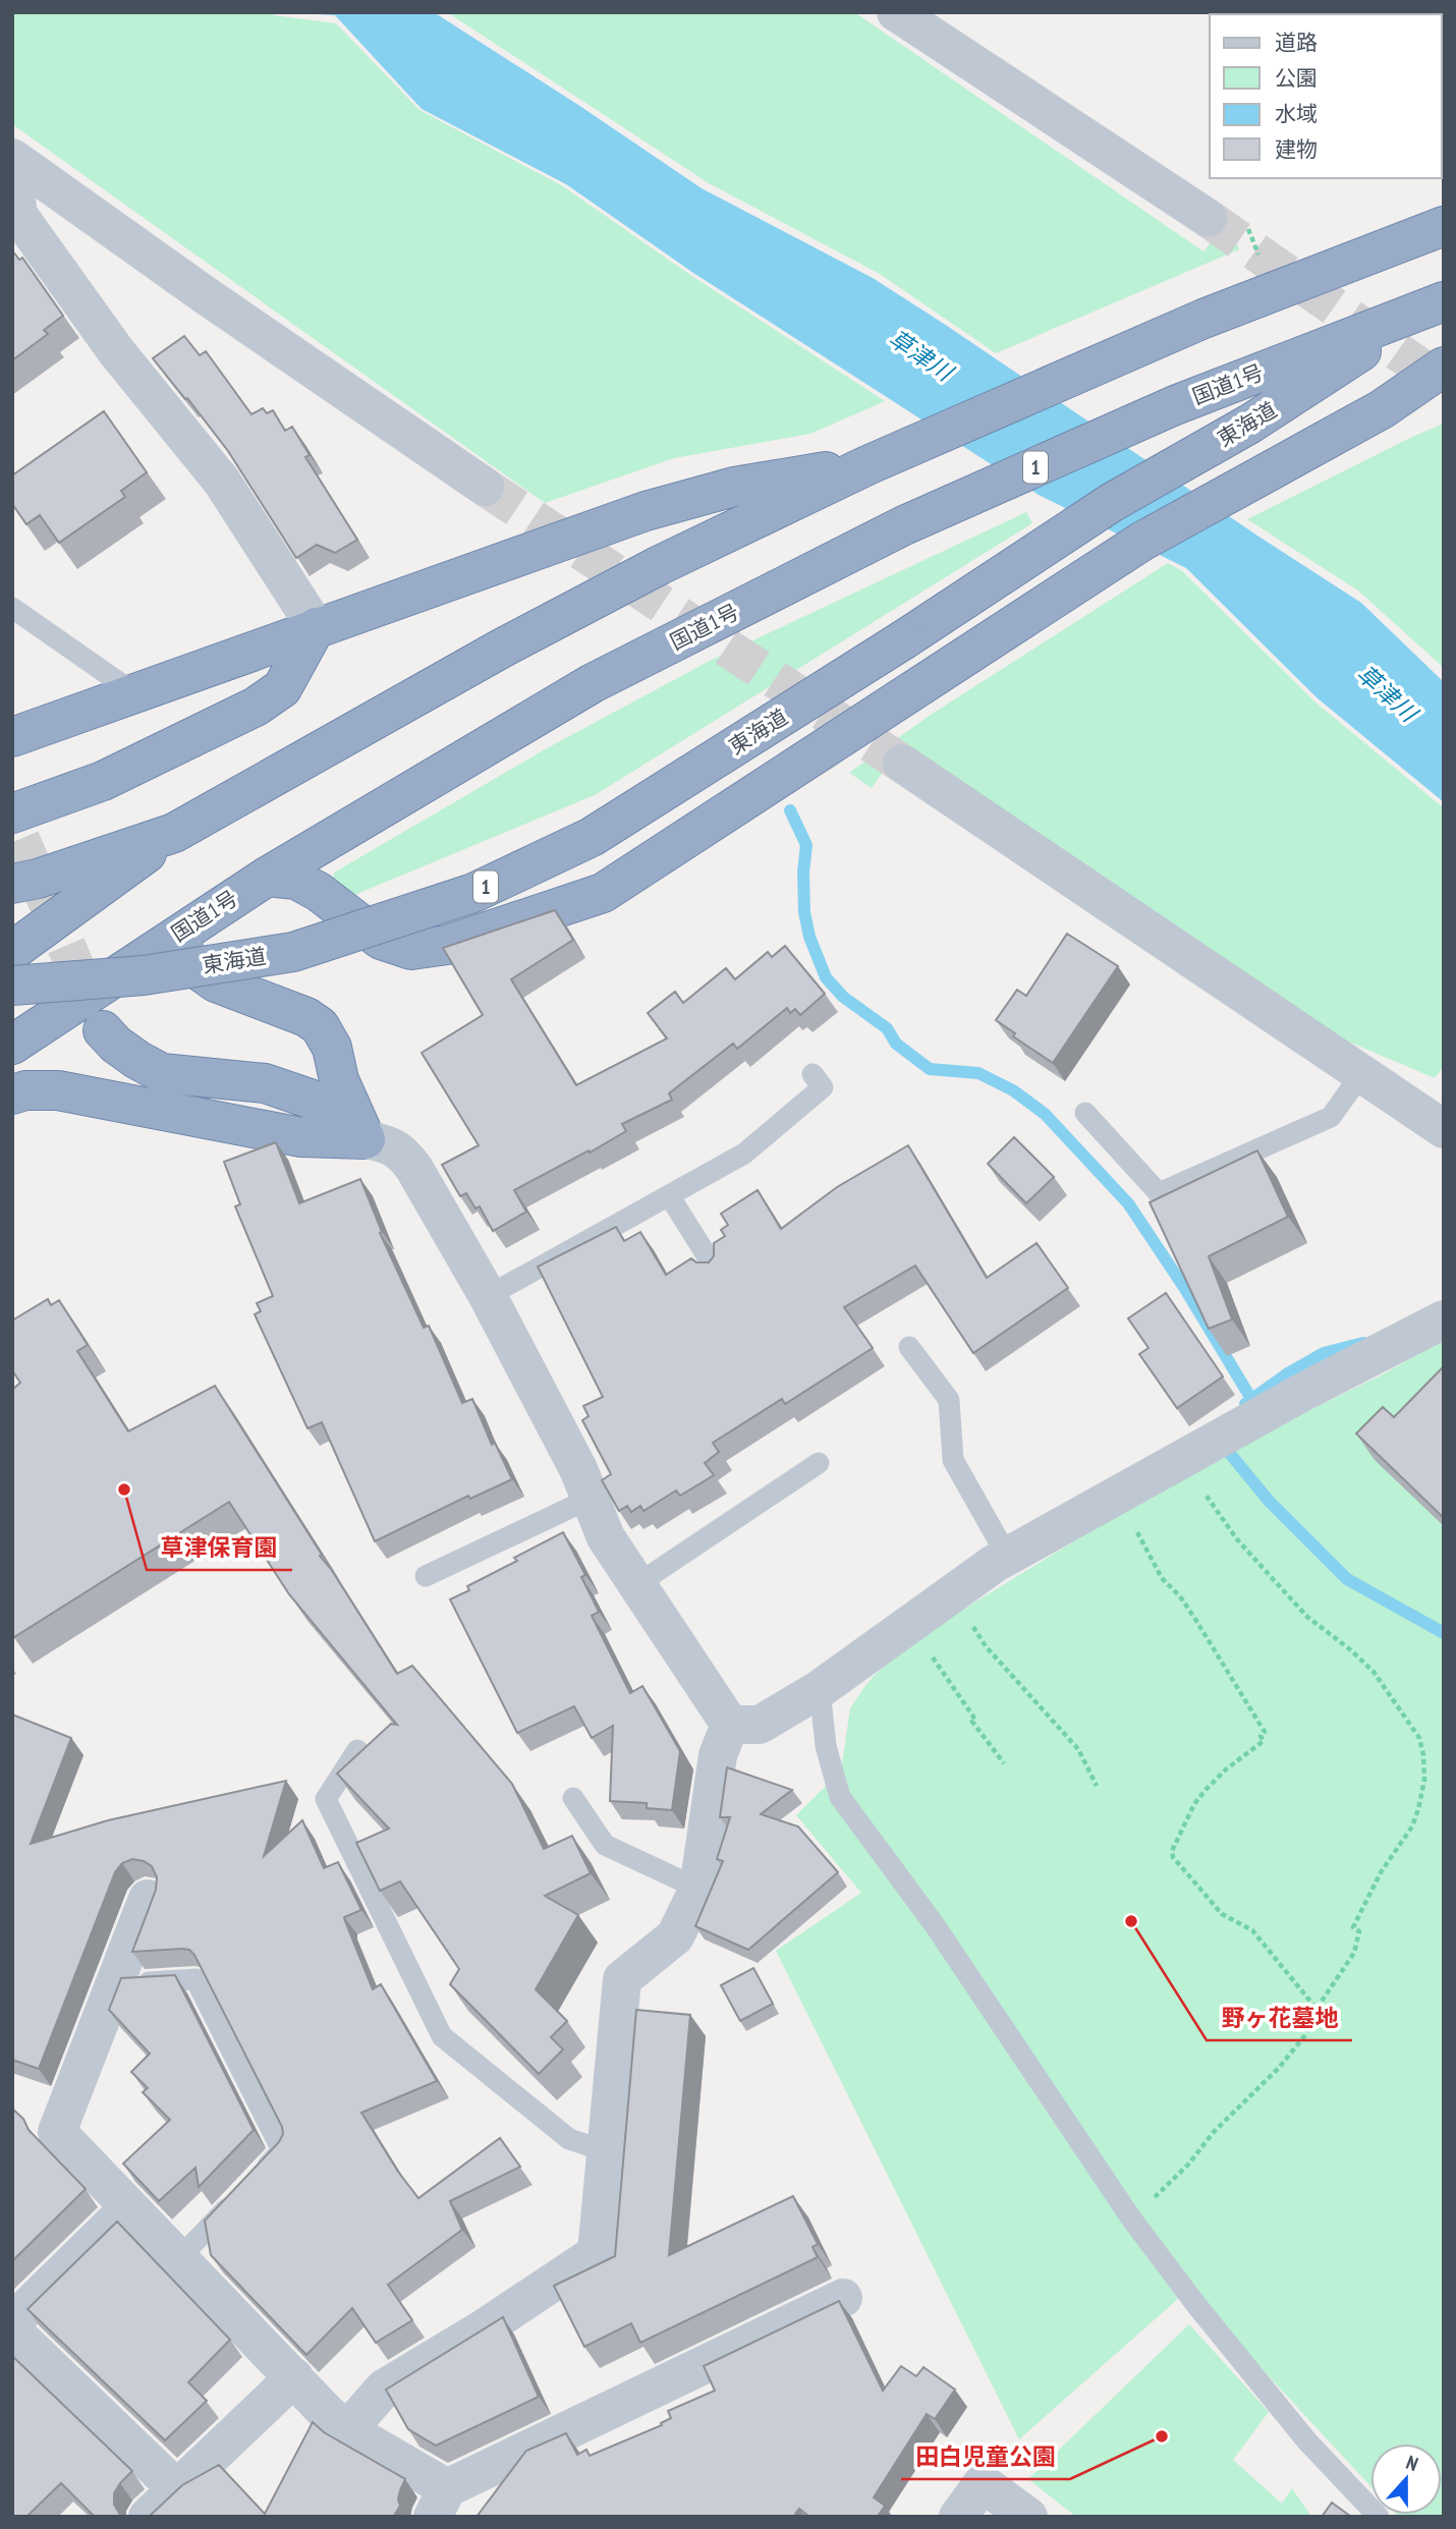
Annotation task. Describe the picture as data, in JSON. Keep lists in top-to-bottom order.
{
  "streets": {
    "highway": ["国道1号", "東海道", "1"]
  },
  "crossings": [
    ["国道1号", "東海道"]
  ],
  "water": ["草津川"],
  "places": ["草津保育園", "野ヶ花墓地", "田白児童公園"],
  "legend": [
    "道路",
    "公園",
    "水域",
    "建物"
  ],
  "north": "top"
}
